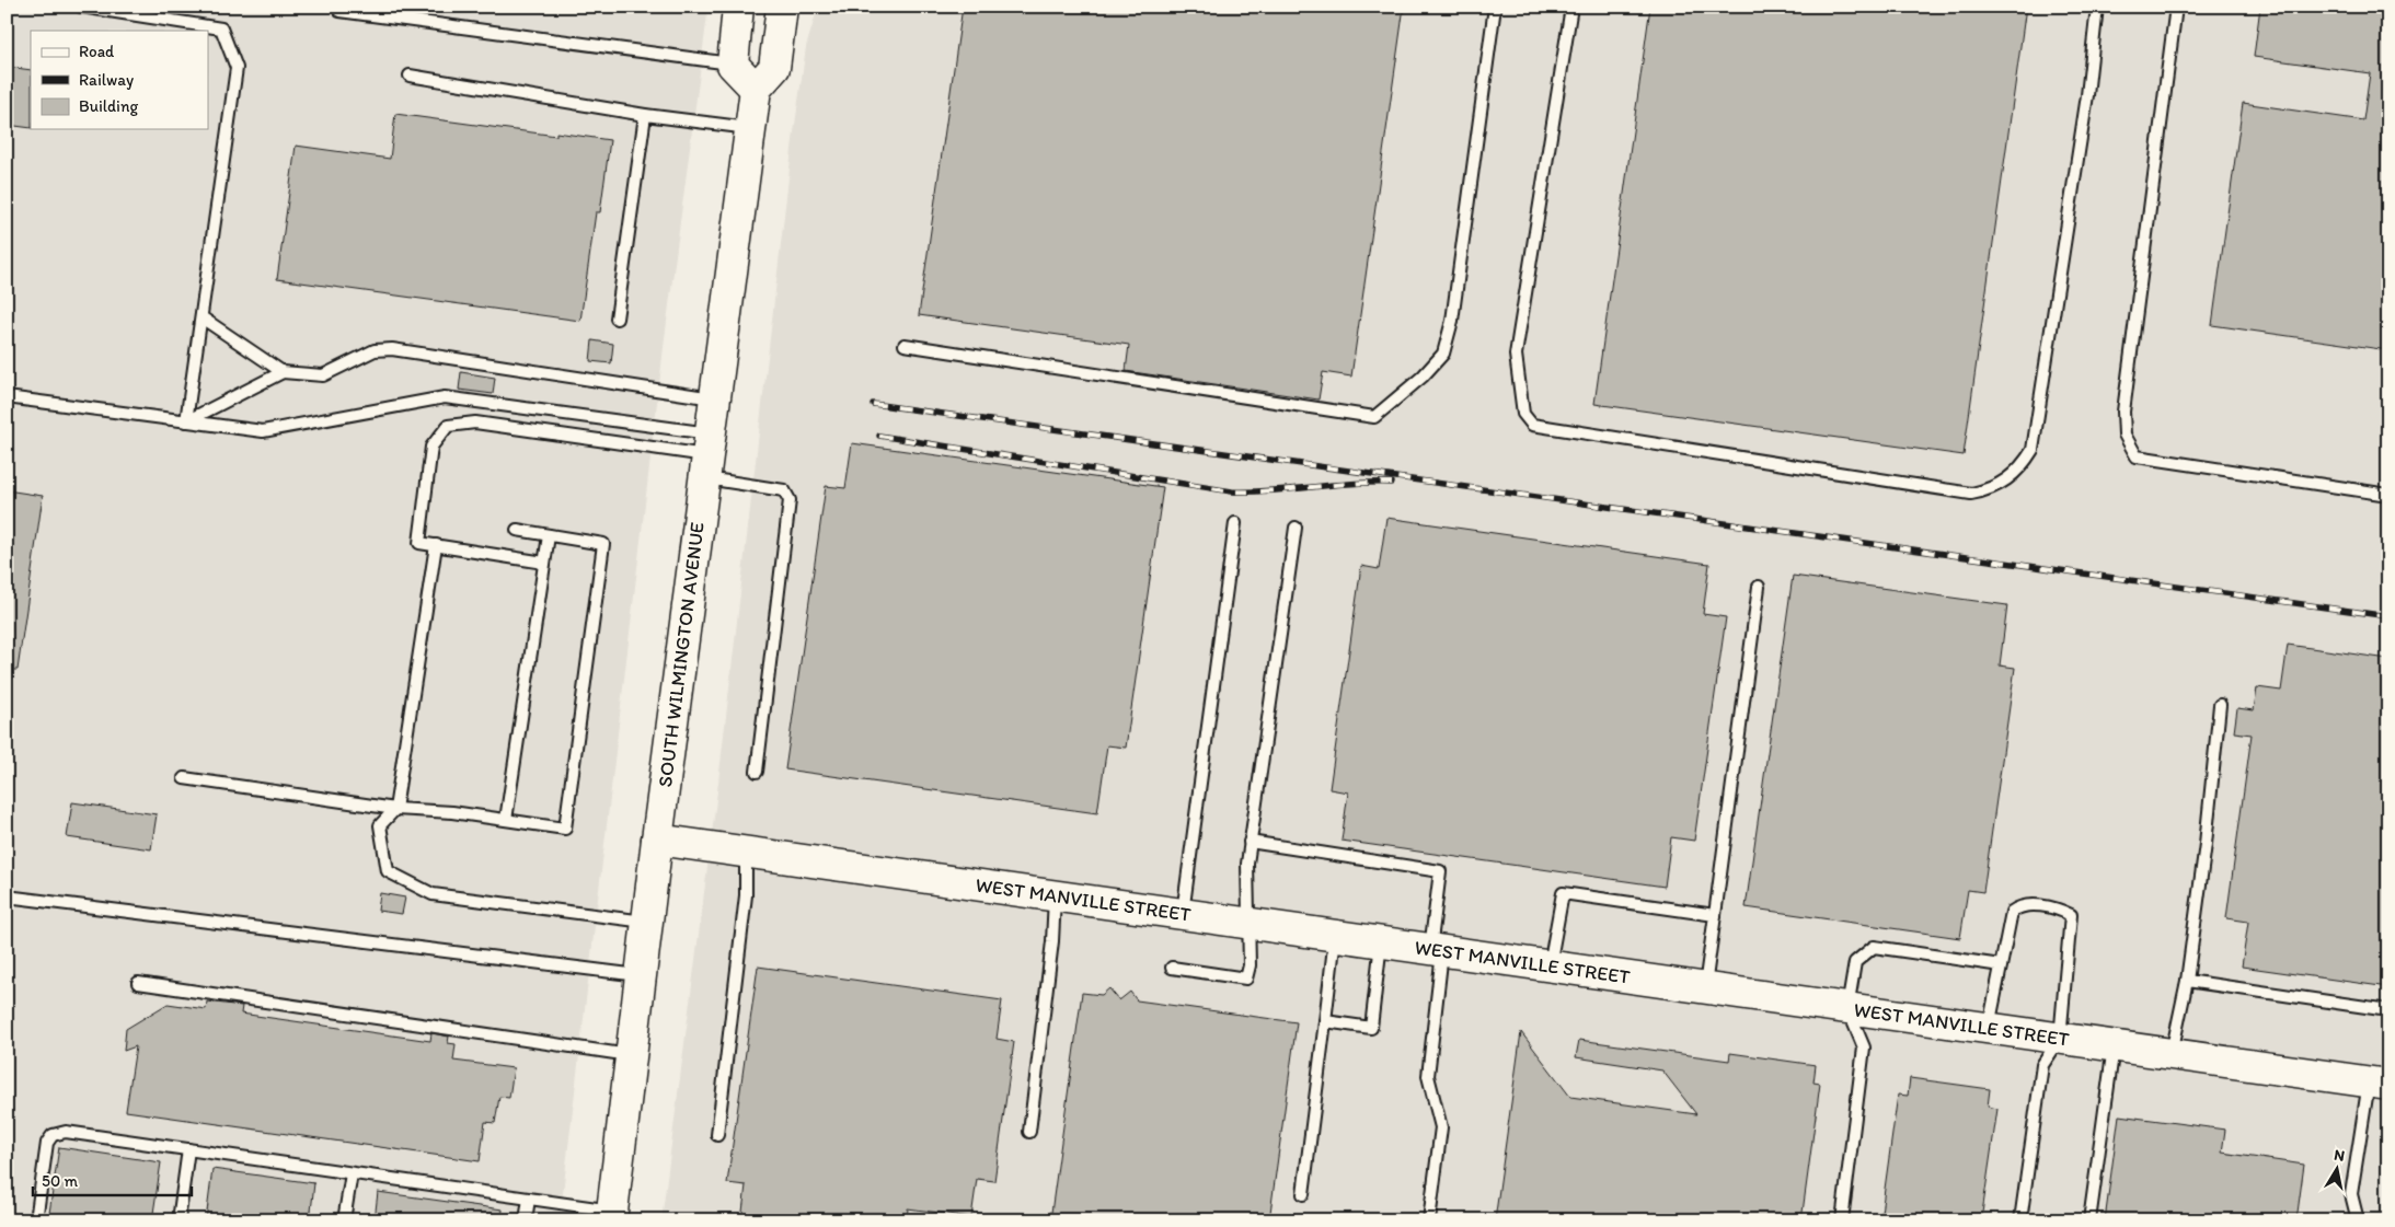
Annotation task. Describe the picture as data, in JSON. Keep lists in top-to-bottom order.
{
  "streets": {
    "street": ["SOUTH WILMINGTON AVENUE", "WEST MANVILLE STREET"]
  },
  "crossings": [
    ["SOUTH WILMINGTON AVENUE", "WEST MANVILLE STREET"]
  ],
  "legend": ["Road", "Railway", "Building"],
  "scale_bar": "50 m",
  "north": "top"
}
